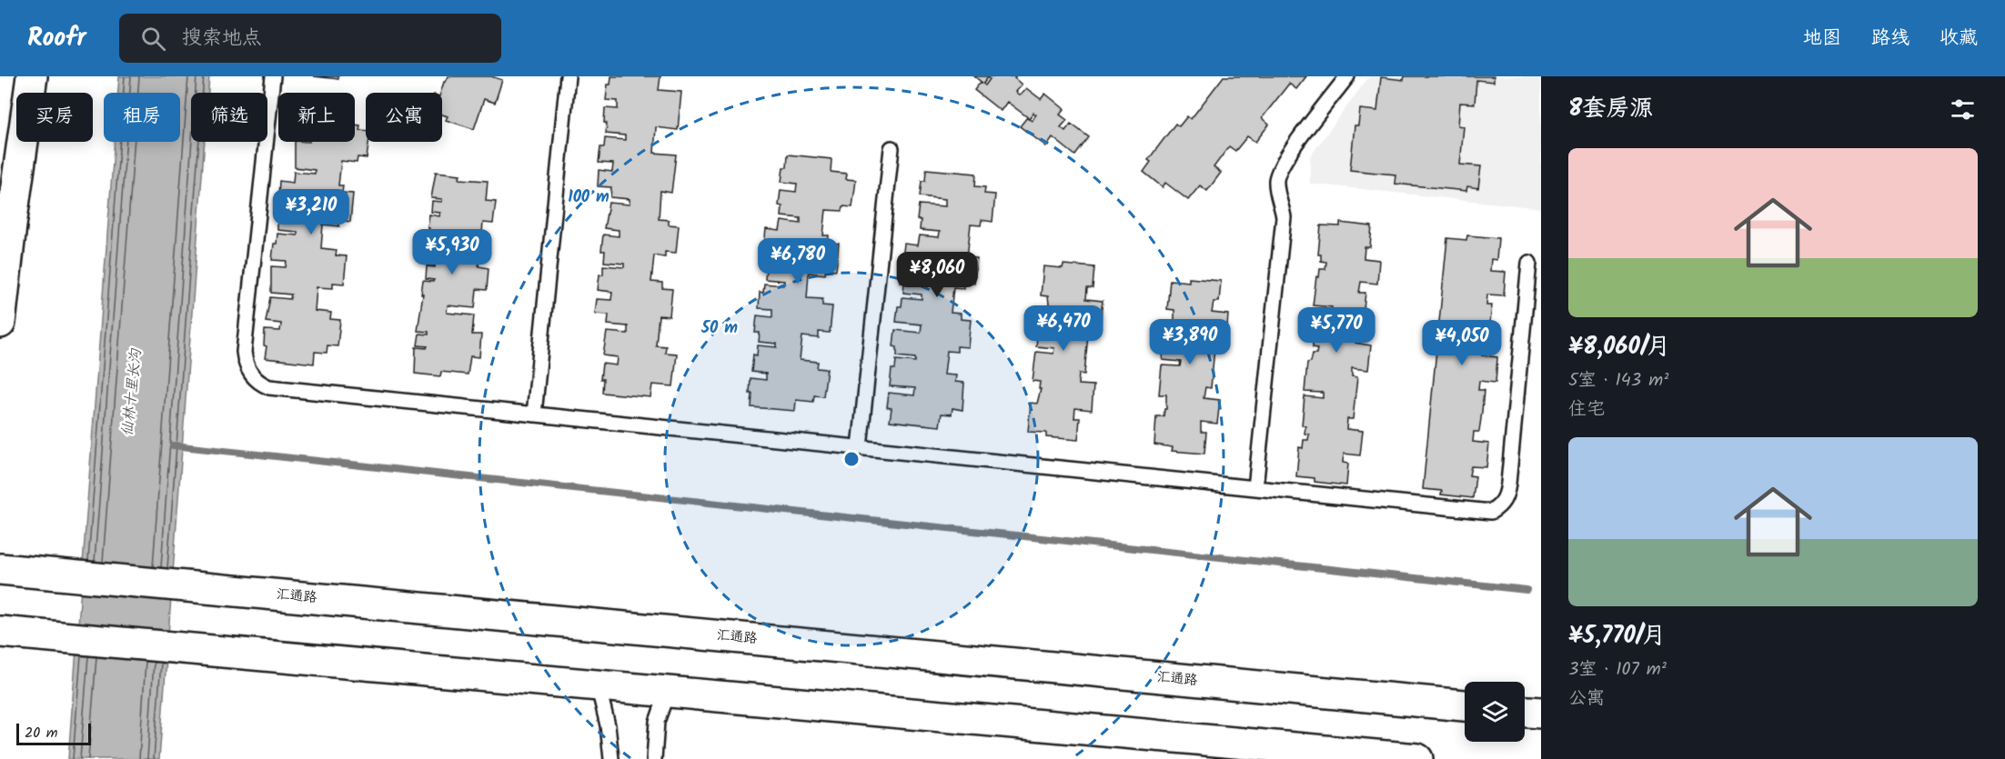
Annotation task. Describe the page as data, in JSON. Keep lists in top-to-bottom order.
{
  "streets": {
    "main road": ["汇通路"]
  },
  "water": ["仙林十里长沟"],
  "scale_bar": "20 m",
  "page": {
    "header": "Roofr",
    "search": "搜索地点",
    "nav": ["地图", "路线", "收藏"],
    "heading": "8套房源",
    "chip": [
      "买房",
      "租房",
      "筛选",
      "新上",
      "公寓"
    ],
    "list": [
      {
        "name": "¥8,060/月",
        "note": "5室 · 143 m² · 住宅"
      },
      {
        "name": "¥5,770/月",
        "note": "3室 · 107 m² · 公寓"
      }
    ],
    "price": [
      "¥3,210",
      "¥5,930",
      "¥6,780",
      "¥8,060",
      "¥6,470",
      "¥5,770",
      "¥3,890",
      "¥4,050"
    ],
    "scale": "20 m"
  },
  "rings": ["100 m", "50 m"]
}
